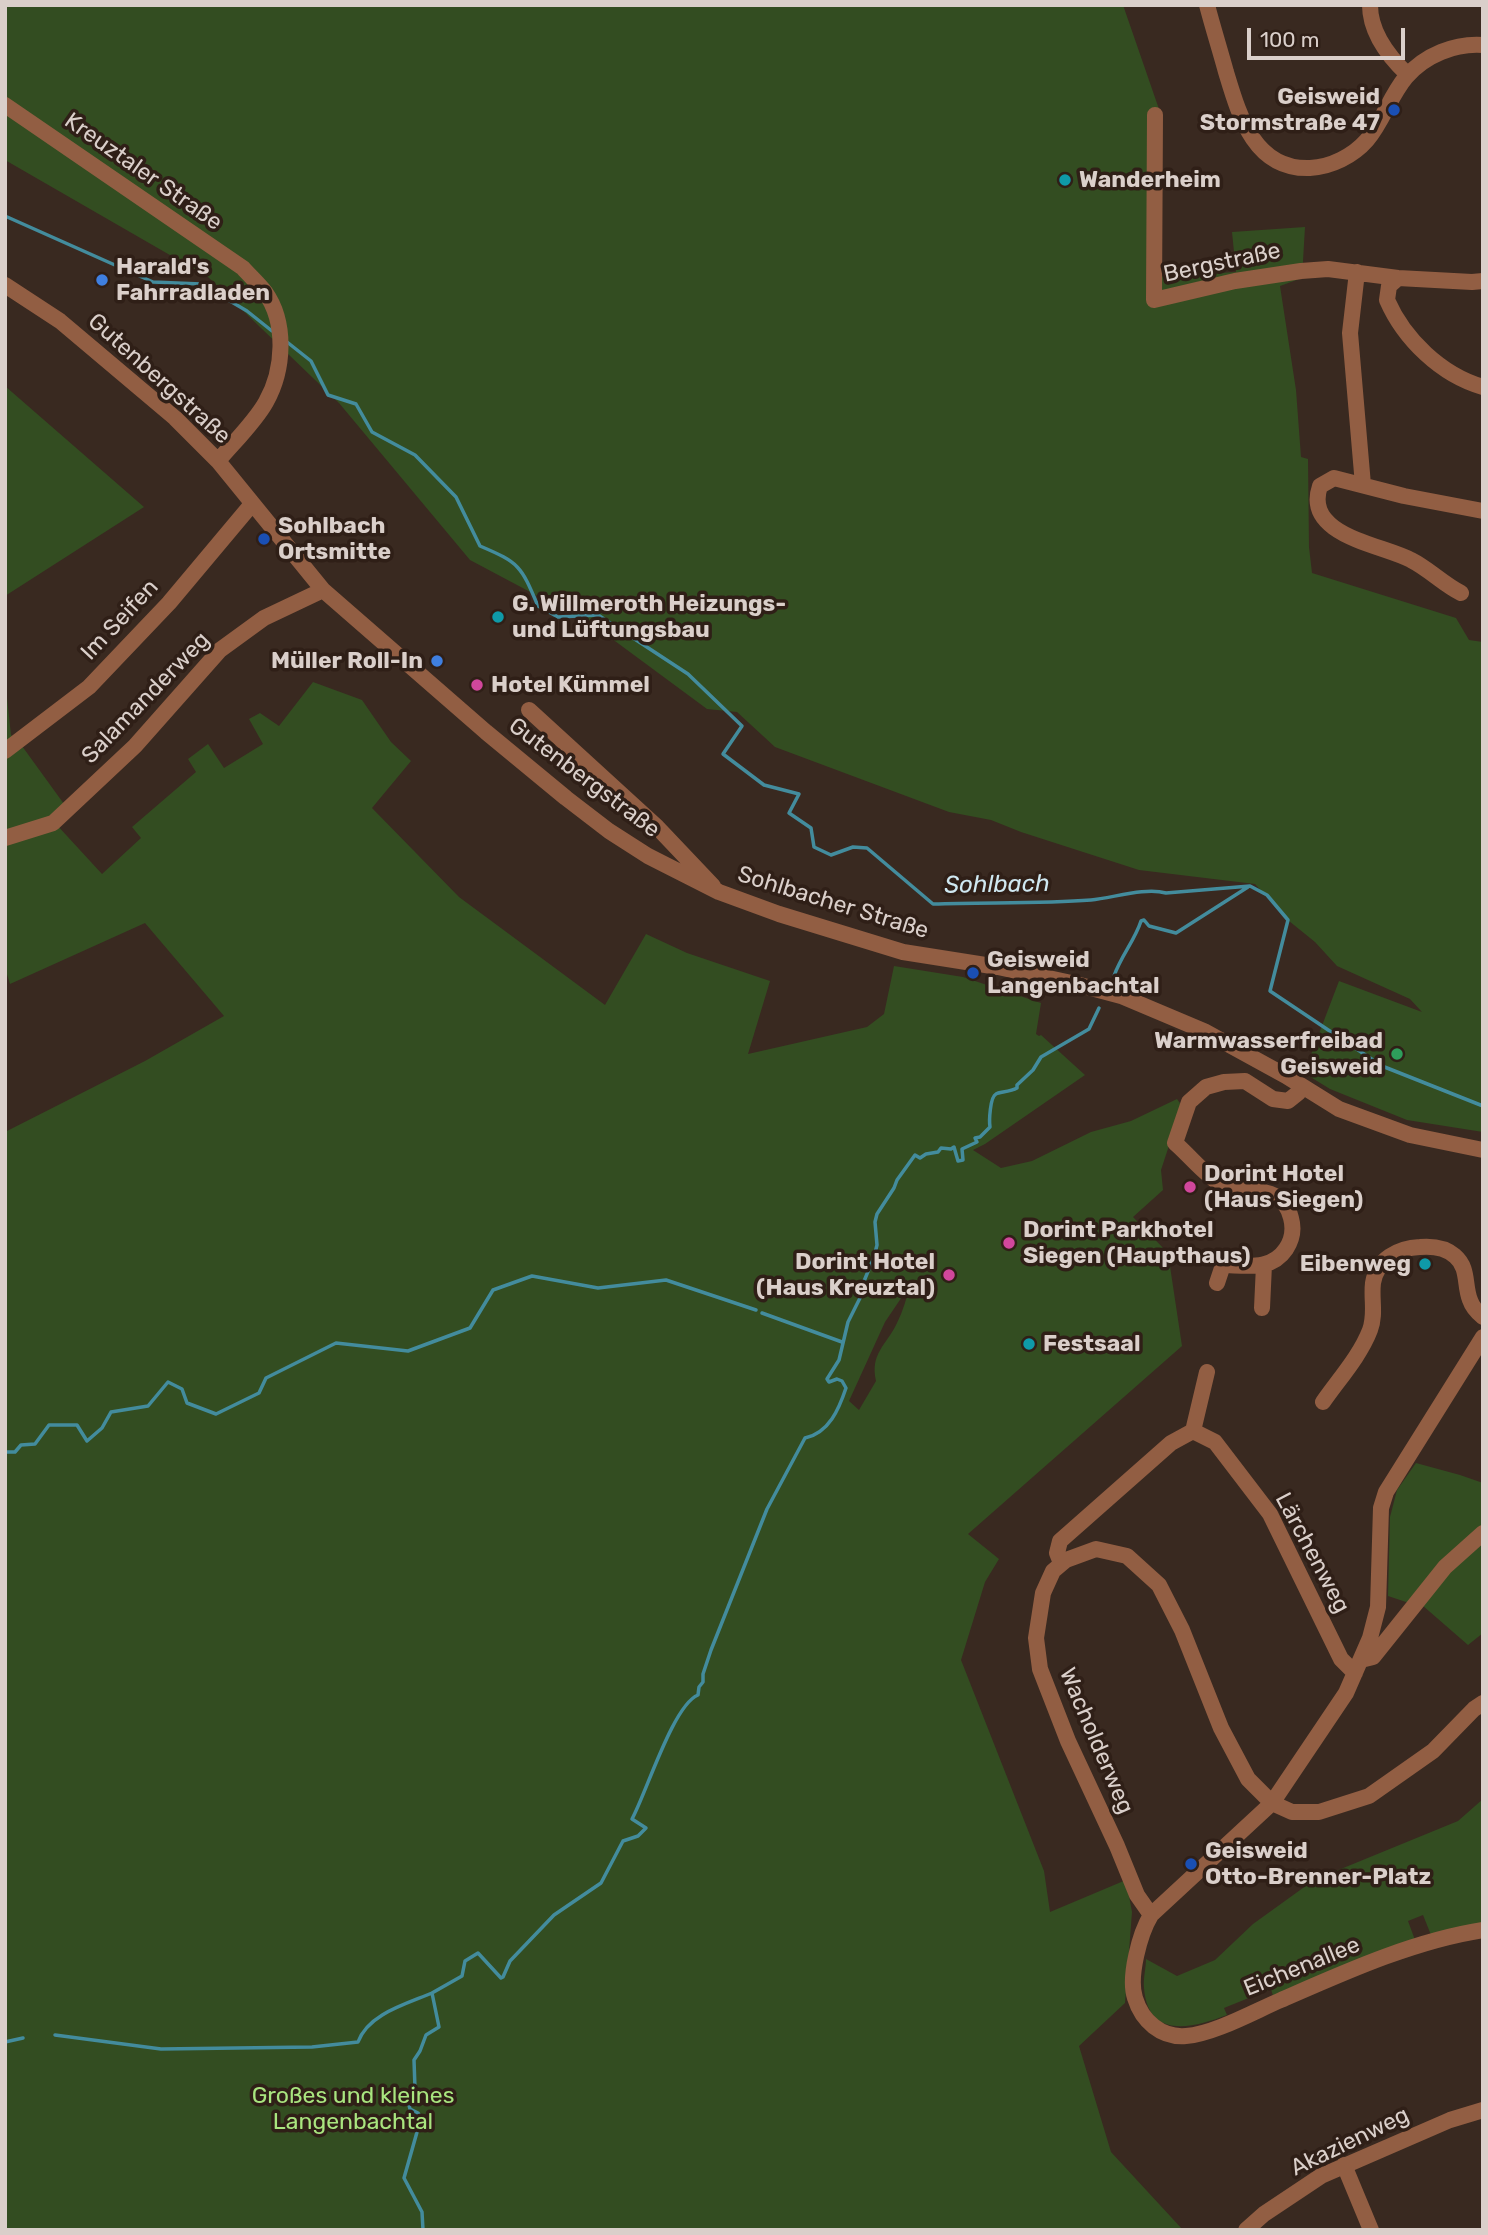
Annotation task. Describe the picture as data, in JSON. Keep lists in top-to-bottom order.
{
  "streets": {
    "street": [
      "Kreuztaler Straße",
      "Bergstraße",
      "Gutenbergstraße",
      "Im Seifen",
      "Salamanderweg",
      "Sohlbacher Straße",
      "Lärchenweg",
      "Wacholderweg",
      "Eichenallee",
      "Akazienweg"
    ]
  },
  "crossings": [
    ["Kreuztaler Straße", "Gutenbergstraße"],
    ["Gutenbergstraße", "Im Seifen"],
    ["Gutenbergstraße", "Salamanderweg"],
    ["Gutenbergstraße", "Sohlbacher Straße"],
    ["Wacholderweg", "Eichenallee"]
  ],
  "water": ["Sohlbach"],
  "parks": ["Großes und kleines Langenbachtal"],
  "places": [
    "Geisweid Stormstraße 47",
    "Wanderheim",
    "Harald's Fahrradladen",
    "Sohlbach Ortsmitte",
    "G. Willmeroth Heizungs- und Lüftungsbau",
    "Müller Roll-In",
    "Hotel Kümmel",
    "Geisweid Langenbachtal",
    "Warmwasserfreibad Geisweid",
    "Dorint Hotel (Haus Siegen)",
    "Dorint Parkhotel Siegen (Haupthaus)",
    "Eibenweg",
    "Dorint Hotel (Haus Kreuztal)",
    "Festsaal",
    "Geisweid Otto-Brenner-Platz"
  ],
  "scale_bar": "100 m"
}
